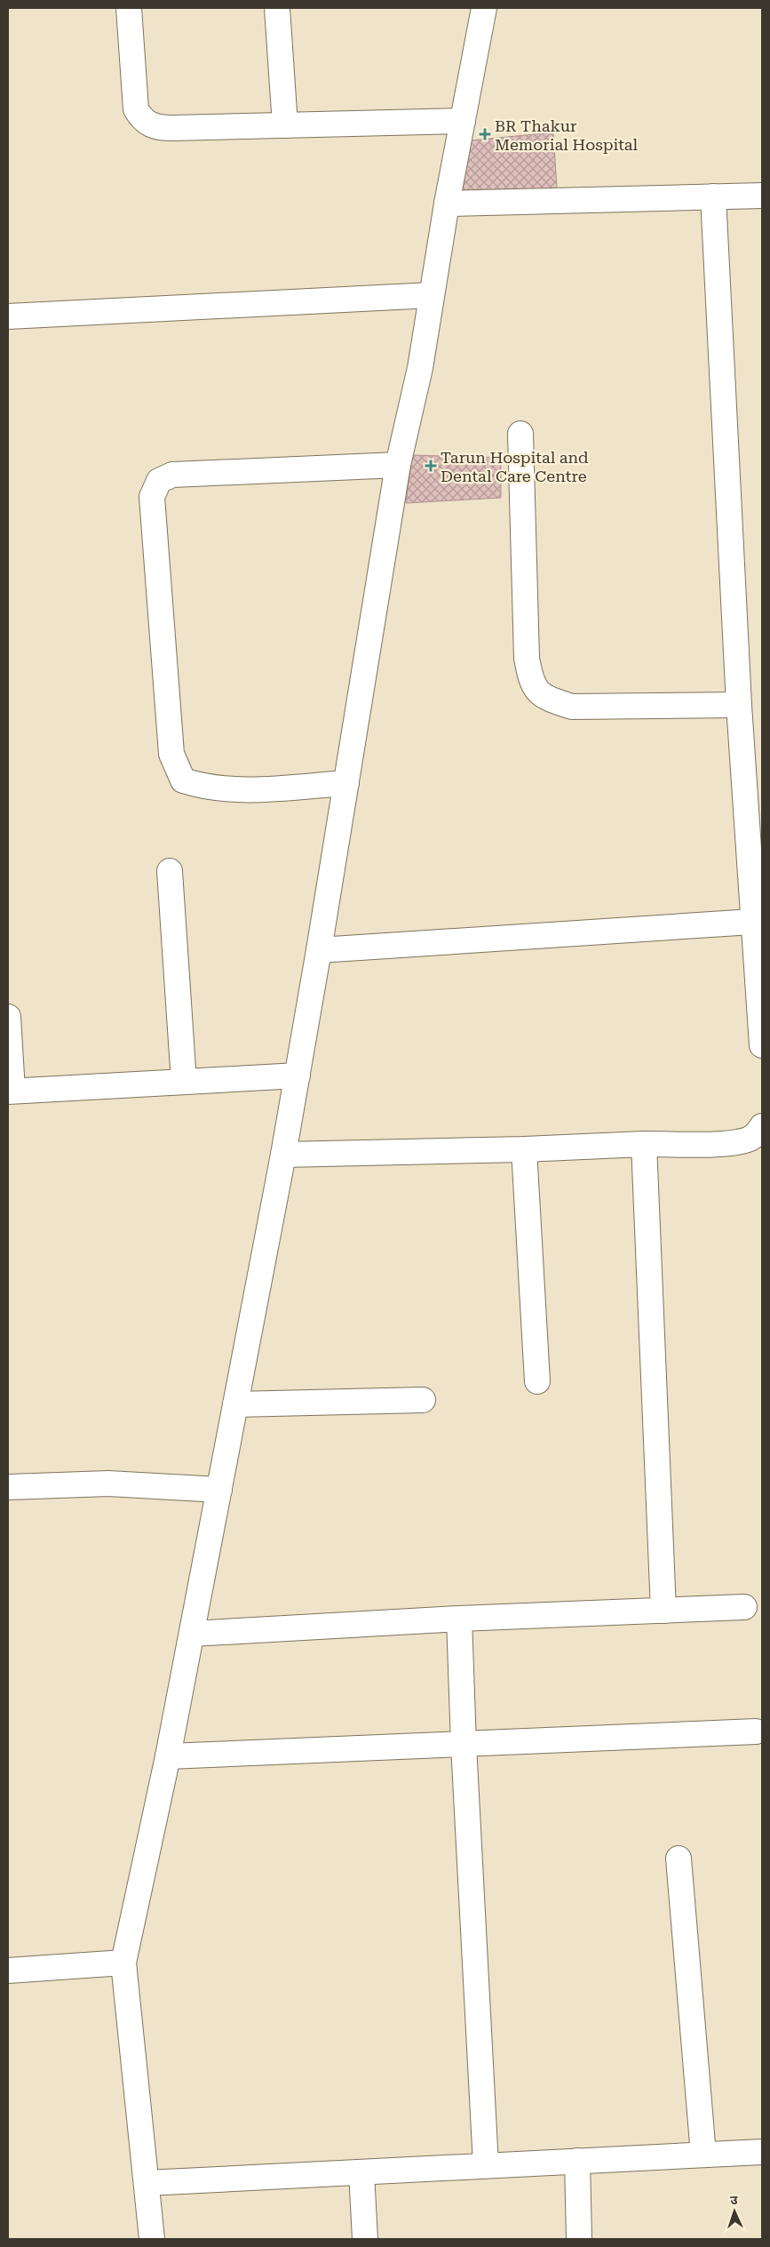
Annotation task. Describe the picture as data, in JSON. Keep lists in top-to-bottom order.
{
  "places": {
    "health": ["BR Thakur Memorial Hospital", "Tarun Hospital and Dental Care Centre"]
  },
  "north": "top"
}
